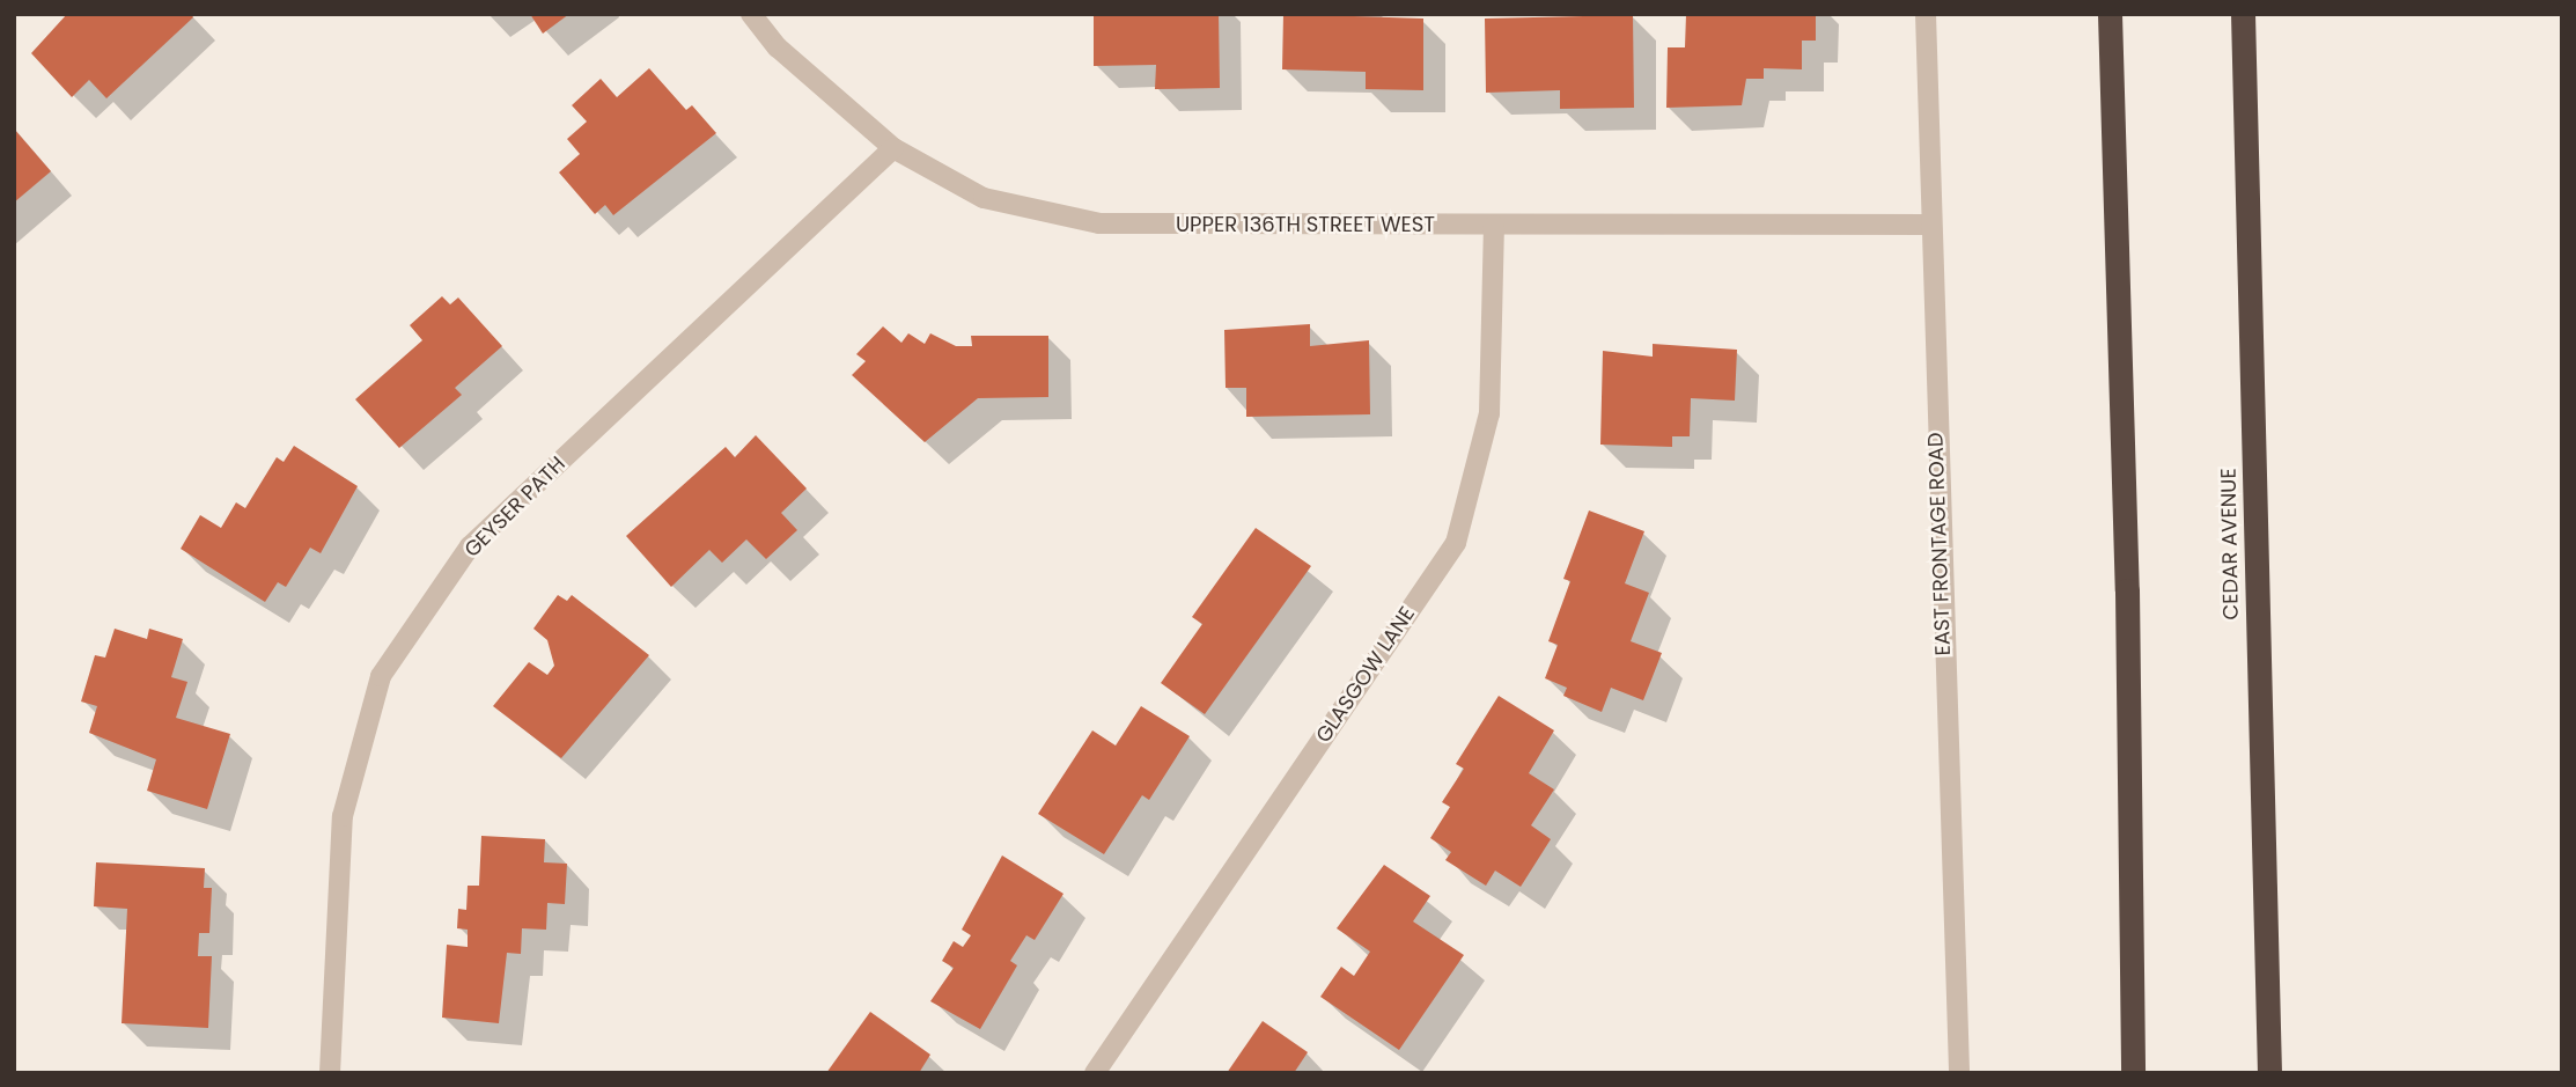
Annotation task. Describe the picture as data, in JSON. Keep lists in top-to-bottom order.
{
  "streets": {
    "highway": ["CEDAR AVENUE"],
    "street": [
      "UPPER 136TH STREET WEST",
      "GEYSER PATH",
      "EAST FRONTAGE ROAD",
      "GLASGOW LANE"
    ]
  },
  "crossings": [
    ["UPPER 136TH STREET WEST", "GEYSER PATH"],
    ["UPPER 136TH STREET WEST", "EAST FRONTAGE ROAD"],
    ["UPPER 136TH STREET WEST", "GLASGOW LANE"]
  ]
}
